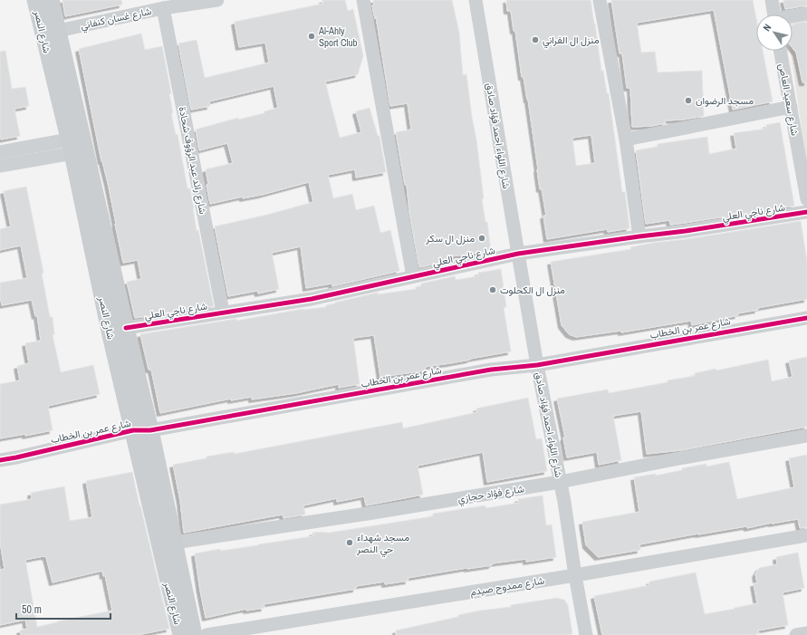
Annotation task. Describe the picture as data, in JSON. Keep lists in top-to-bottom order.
{
  "streets": {
    "main road": ["شارع النصر"],
    "street": [
      "شارع غسان كنفاني",
      "شارع سعيد العاص",
      "شارع اللواء احمد فؤاد صادق",
      "شارع رائد عبد الرؤوف شحادة",
      "شارع ناجي العلي",
      "شارع عمر بن الخطاب",
      "شارع فؤاد حجازي",
      "شارع ممدوح صيدم"
    ]
  },
  "crossings": [
    ["شارع غسان كنفاني", "شارع النصر"],
    ["شارع غسان كنفاني", "شارع رائد عبد الرؤوف شحادة"],
    ["شارع النصر", "شارع ناجي العلي"],
    ["شارع النصر", "شارع عمر بن الخطاب"],
    ["شارع النصر", "شارع فؤاد حجازي"],
    ["شارع اللواء احمد فؤاد صادق", "شارع ناجي العلي"],
    ["شارع اللواء احمد فؤاد صادق", "شارع عمر بن الخطاب"],
    ["شارع اللواء احمد فؤاد صادق", "شارع فؤاد حجازي"],
    ["شارع اللواء احمد فؤاد صادق", "شارع ممدوح صيدم"],
    ["شارع رائد عبد الرؤوف شحادة", "شارع ناجي العلي"]
  ],
  "places": [
    "Al-Ahly Sport Club",
    "منزل ال الفراني",
    "مسجد الرضوان",
    "منزل ال سكر",
    "منزل ال الكحلوت",
    "مسجد شهداء حي النصر"
  ],
  "scale_bar": "50 m",
  "north": "top left"
}
